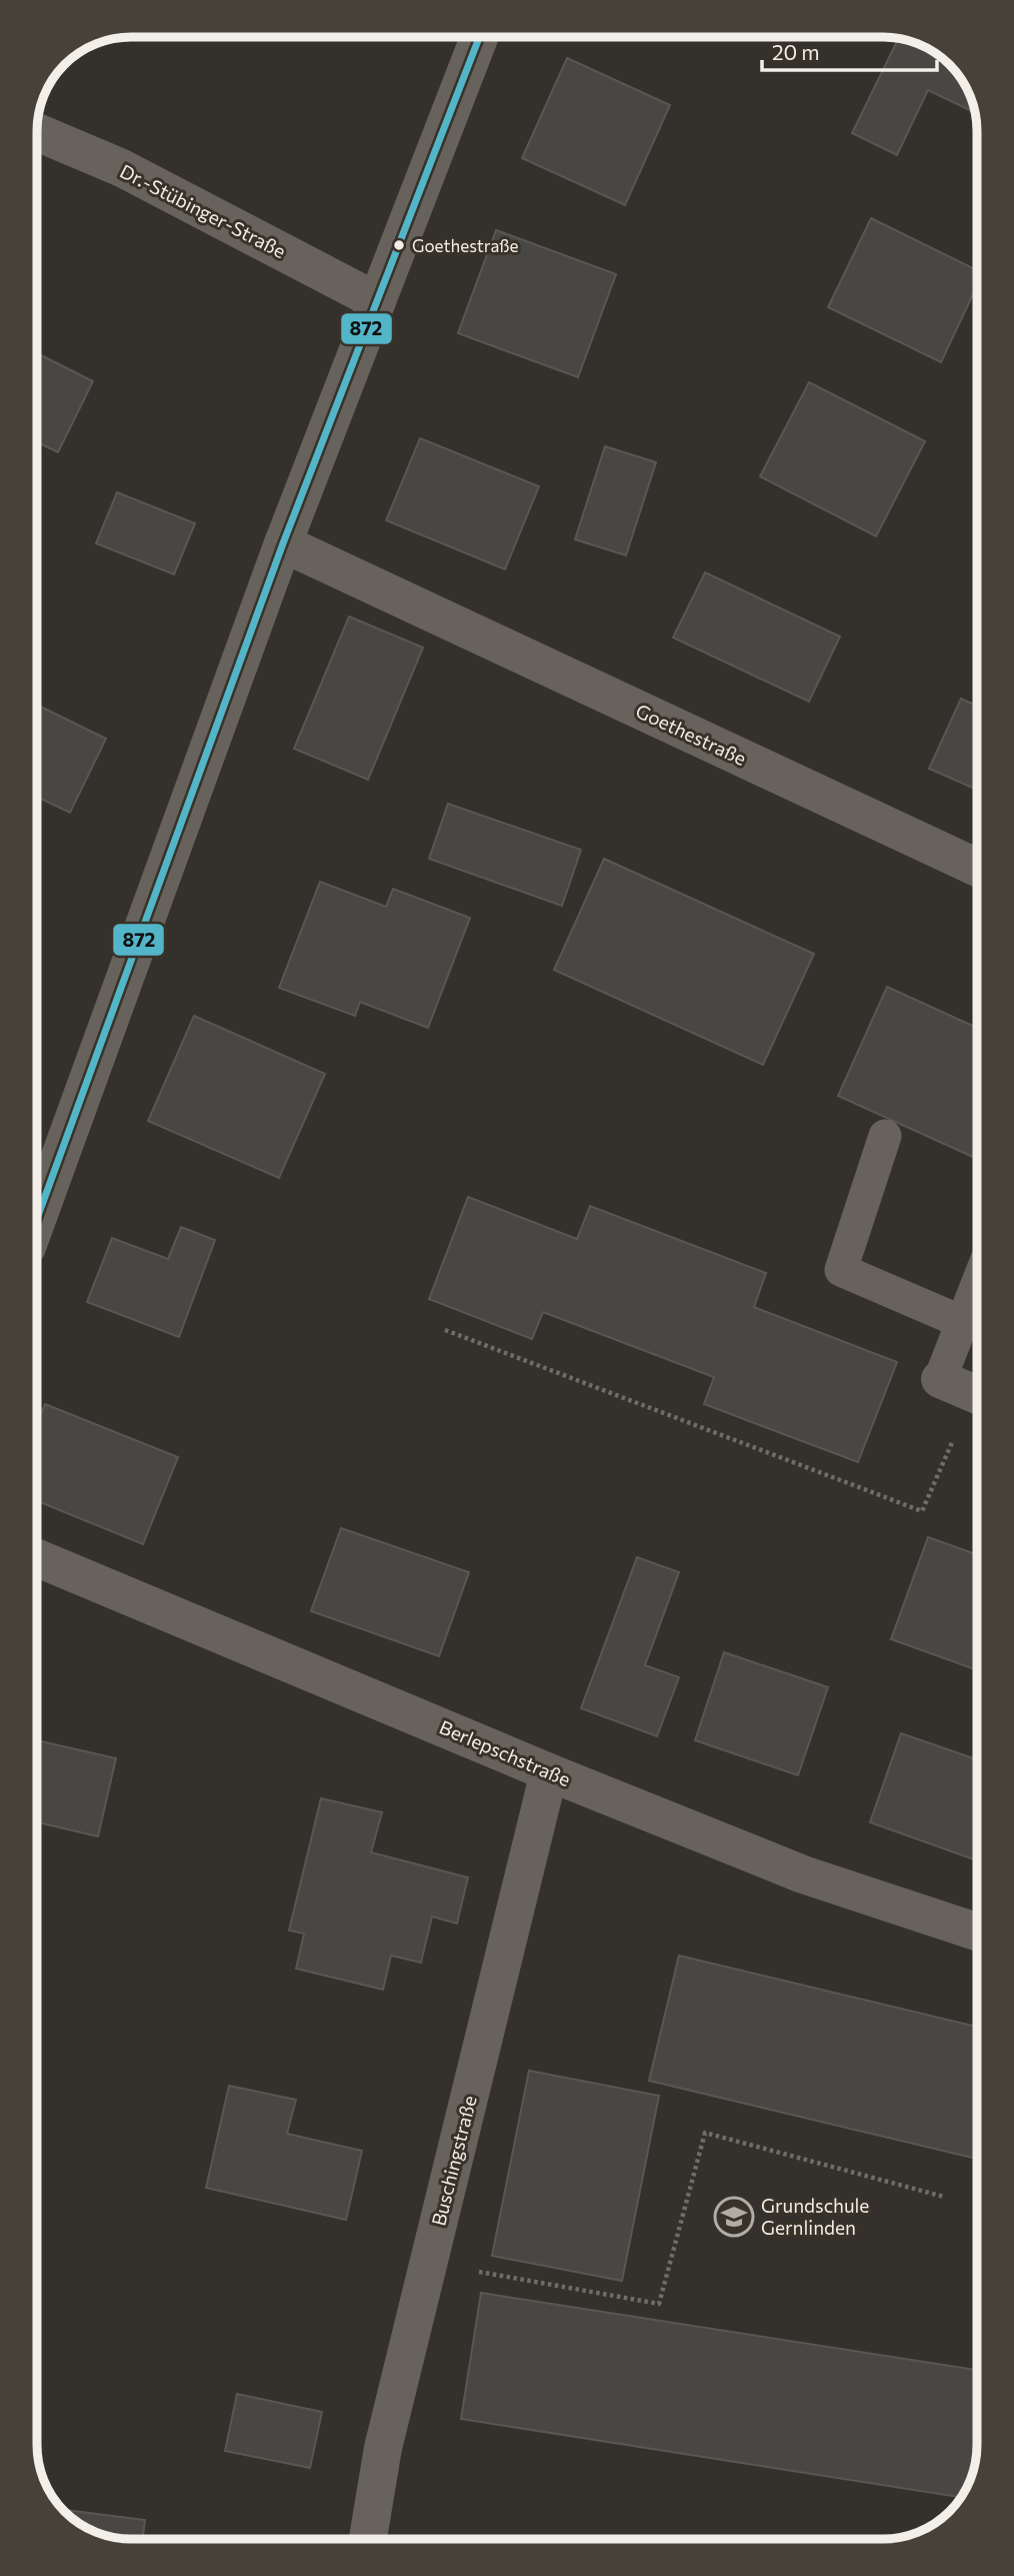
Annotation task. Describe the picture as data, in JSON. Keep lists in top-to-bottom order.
{
  "streets": {
    "street": [
      "Dr.-Stübinger-Straße",
      "Goethestraße",
      "Berlepschstraße",
      "Buschingstraße"
    ]
  },
  "crossings": [
    ["Berlepschstraße", "Buschingstraße"]
  ],
  "places": {
    "other": ["Goethestraße"],
    "school or university": ["Grundschule Gernlinden"]
  },
  "lines": ["transit line 872"],
  "scale_bar": "20 m"
}
